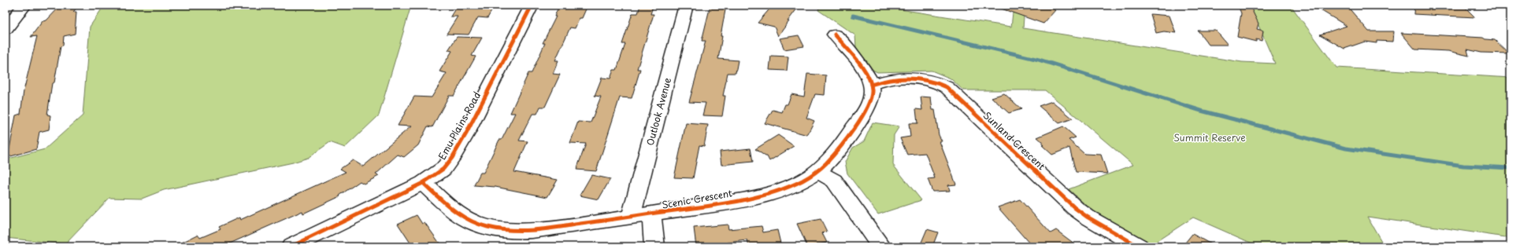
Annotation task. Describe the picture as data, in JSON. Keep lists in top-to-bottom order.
{
  "streets": {
    "street": [
      "Outlook Avenue",
      "Emu Plains Road",
      "Sunland Crescent",
      "Scenic Crescent"
    ]
  },
  "crossings": [
    ["Outlook Avenue", "Scenic Crescent"],
    ["Emu Plains Road", "Scenic Crescent"],
    ["Sunland Crescent", "Scenic Crescent"]
  ],
  "parks": ["Summit Reserve"]
}
